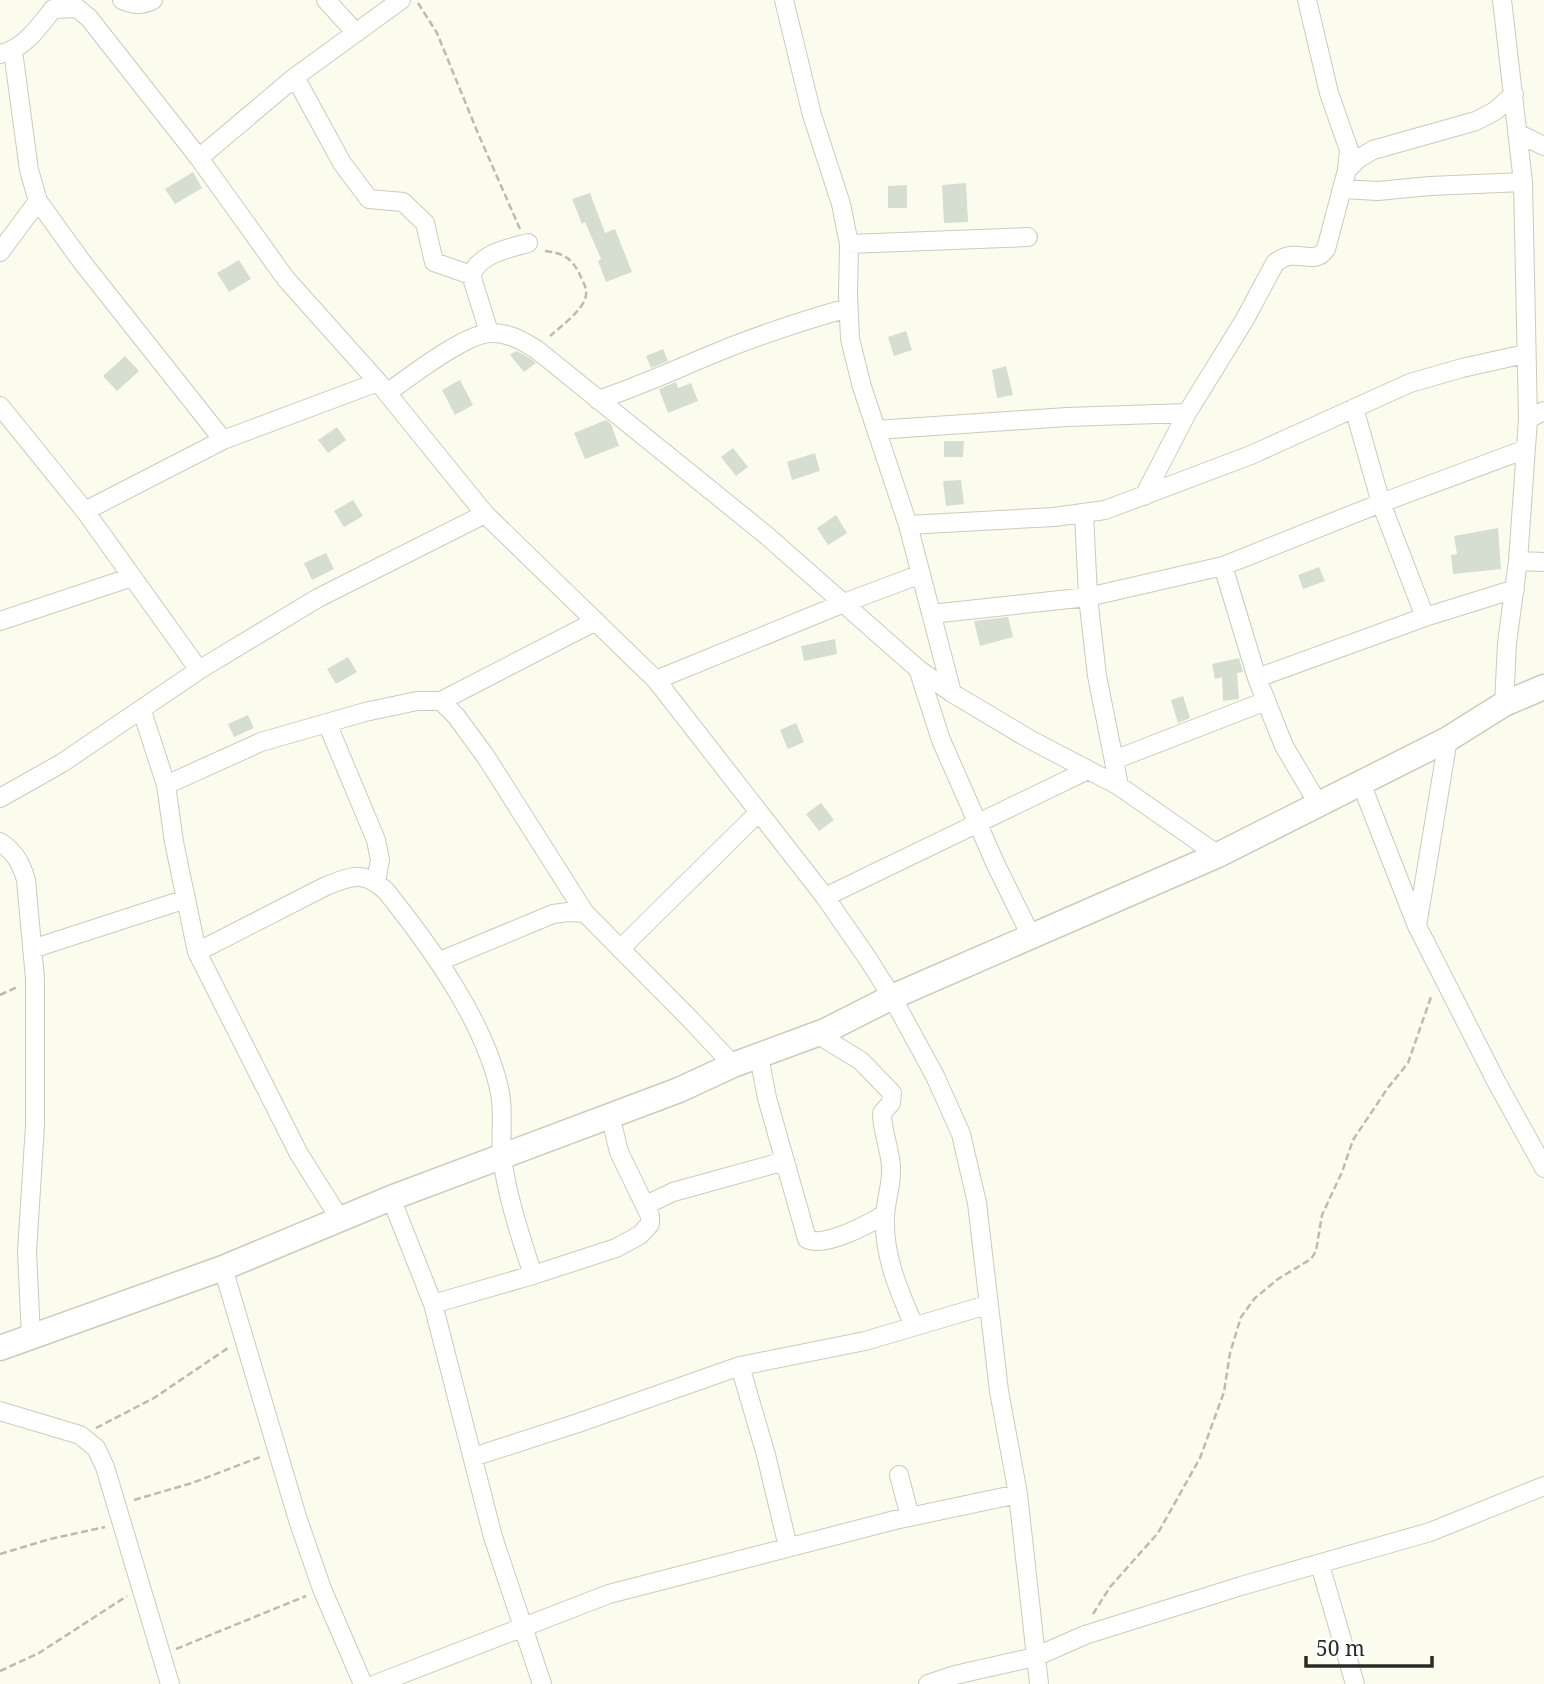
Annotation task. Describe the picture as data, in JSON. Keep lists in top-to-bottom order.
{
  "scale_bar": "50 m"
}
